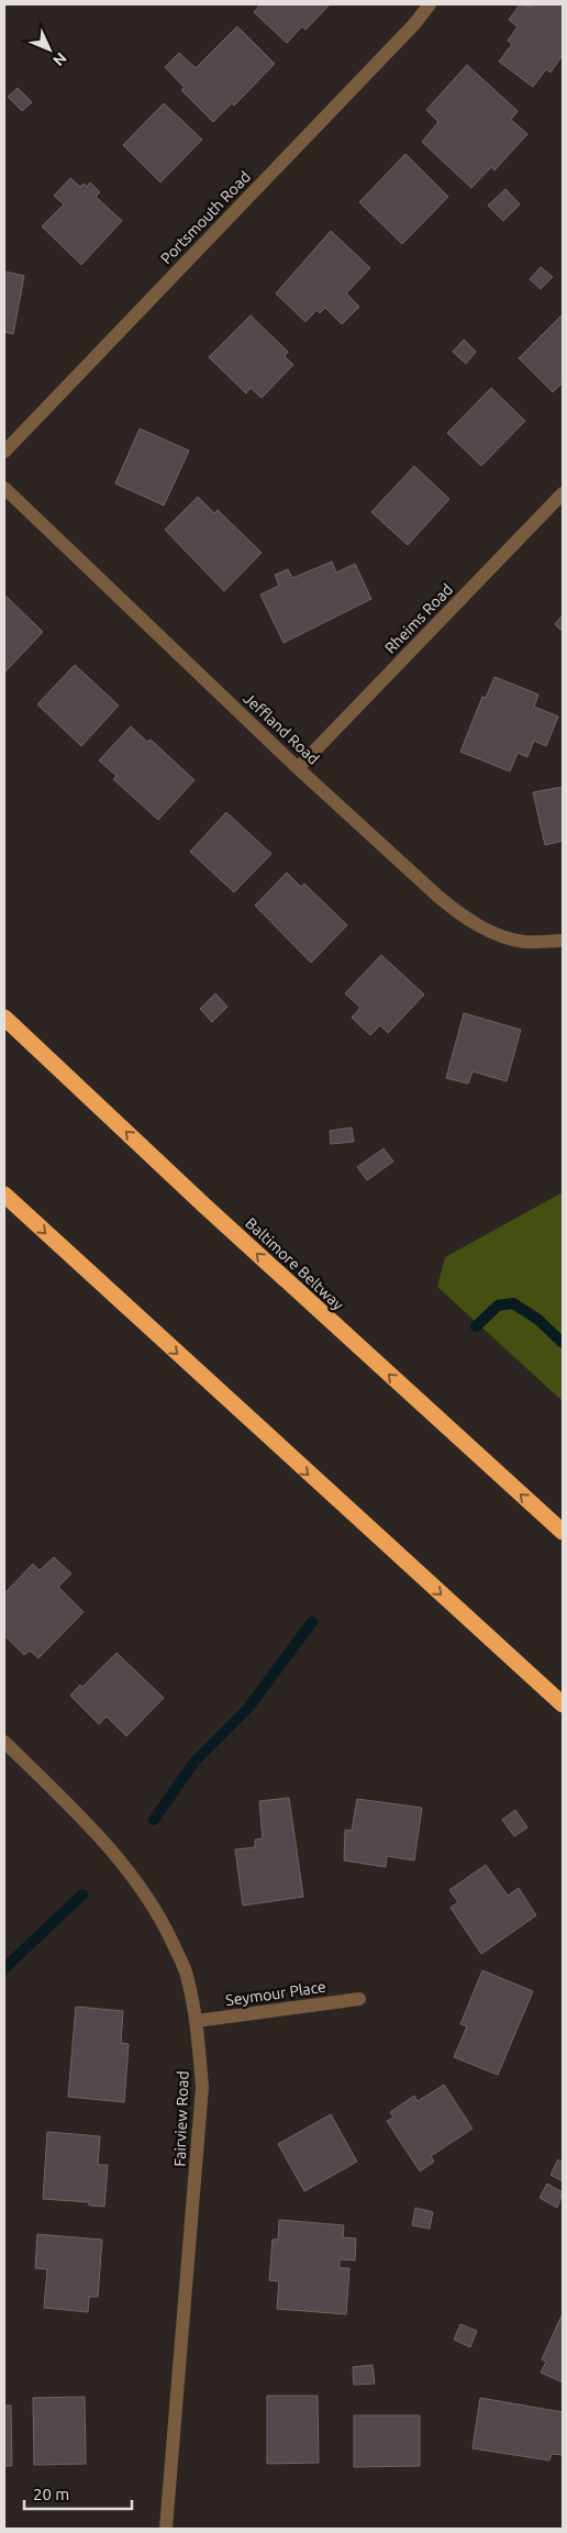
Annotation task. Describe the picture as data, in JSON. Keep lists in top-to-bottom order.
{
  "streets": {
    "highway": ["Baltimore Beltway"],
    "street": [
      "Portsmouth Road",
      "Rheims Road",
      "Jeffland Road",
      "Seymour Place",
      "Fairview Road"
    ]
  },
  "crossings": [
    ["Rheims Road", "Jeffland Road"],
    ["Seymour Place", "Fairview Road"]
  ],
  "scale_bar": "20 m",
  "north": "bottom right"
}
